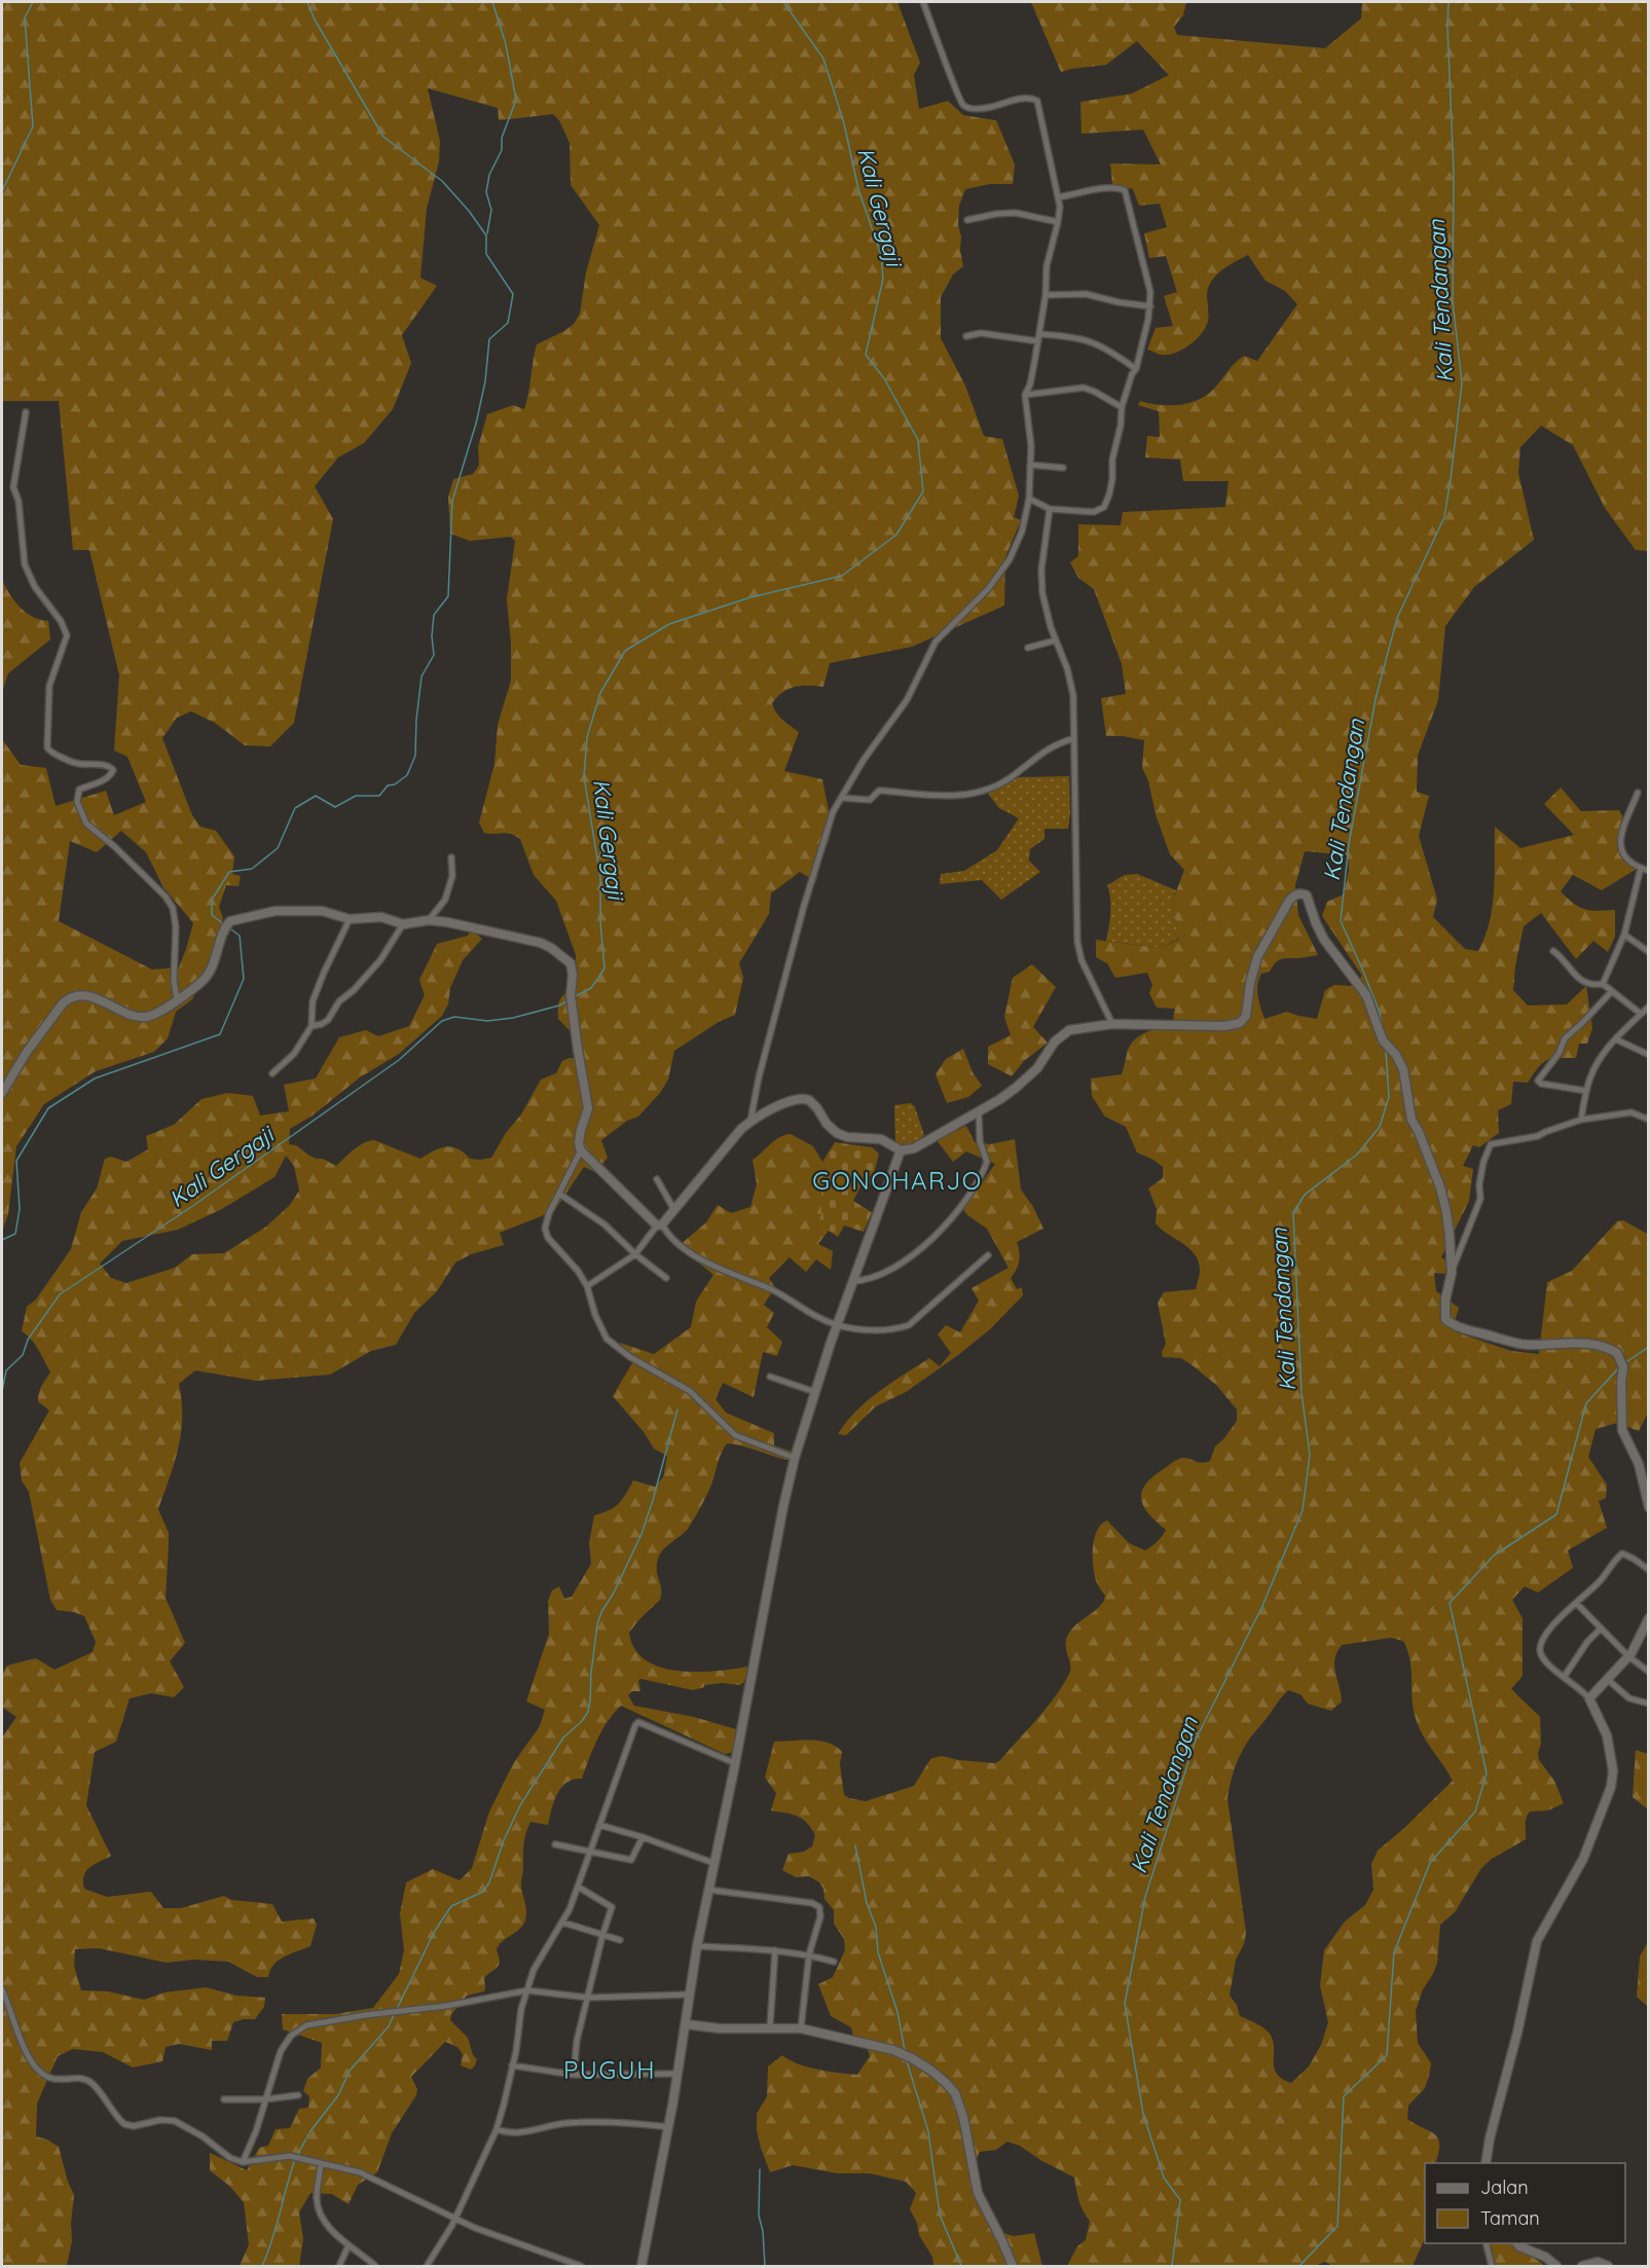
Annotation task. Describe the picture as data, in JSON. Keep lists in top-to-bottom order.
{
  "districts": ["GONOHARJO", "PUGUH"],
  "water": ["Kali Gergaji", "Kali Tendangan"],
  "legend": ["Jalan", "Taman"]
}
